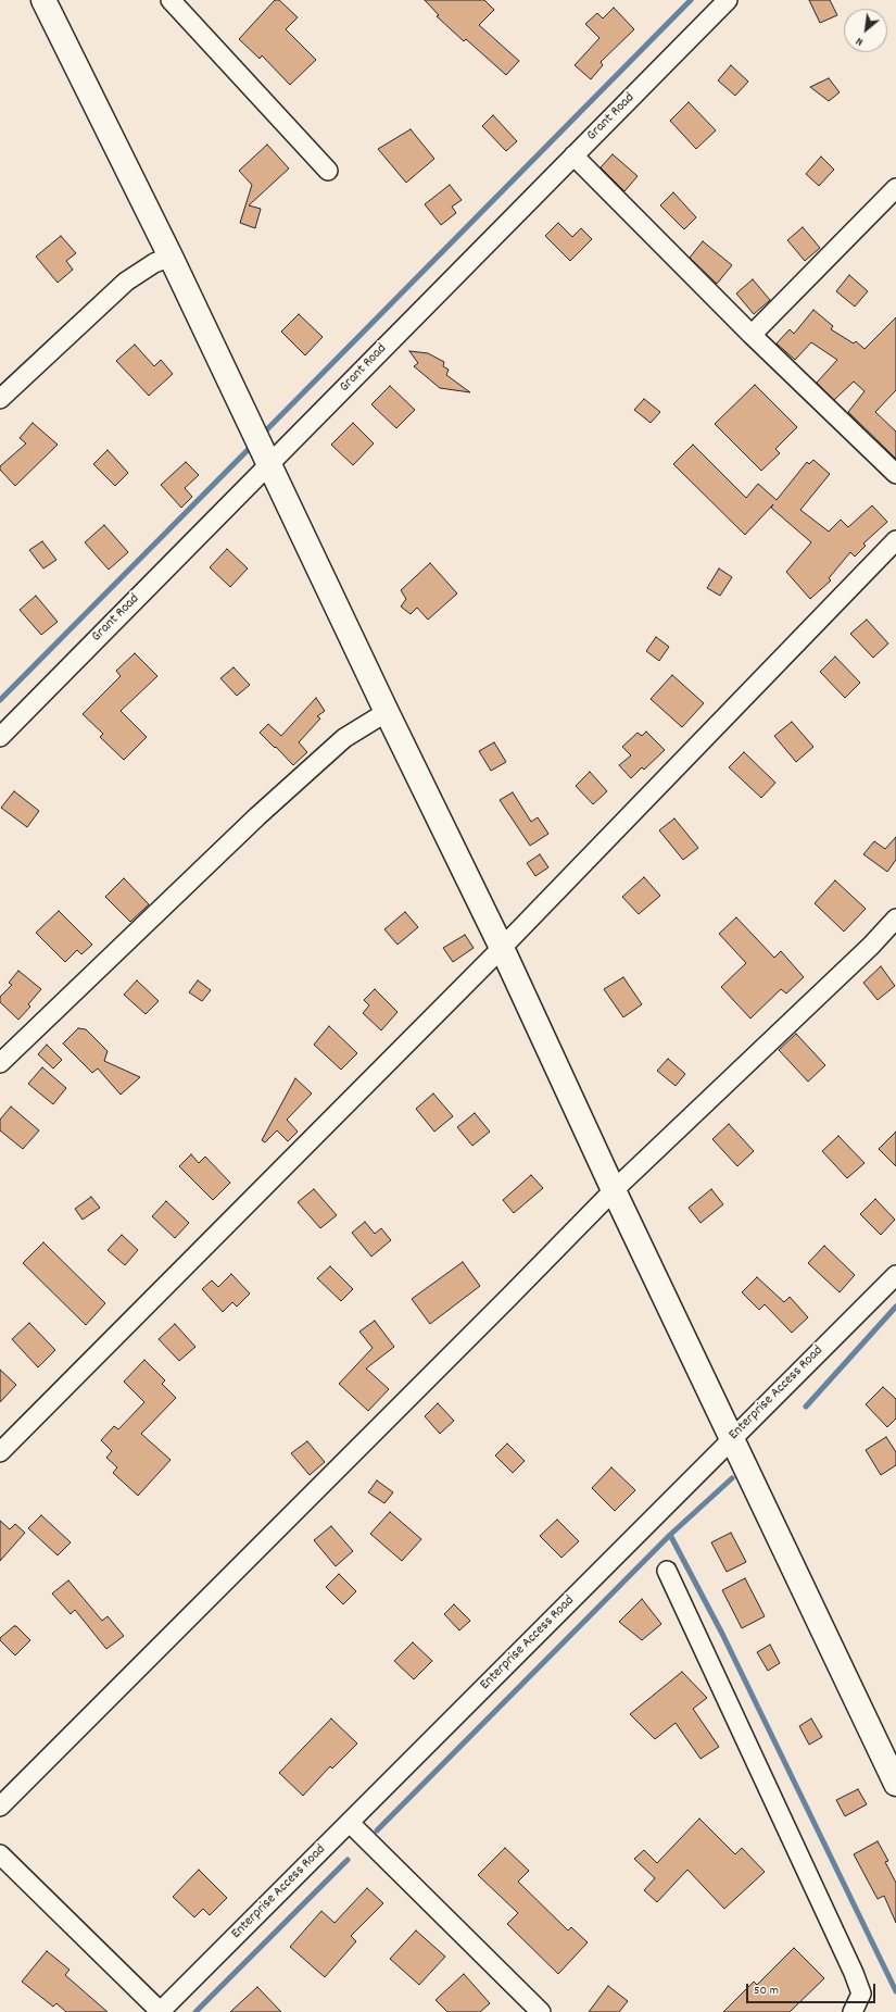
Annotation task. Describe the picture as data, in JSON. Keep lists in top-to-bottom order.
{
  "streets": {
    "street": ["Grant Road", "Enterprise Access Road"]
  },
  "scale_bar": "50 m",
  "north": "bottom left"
}
